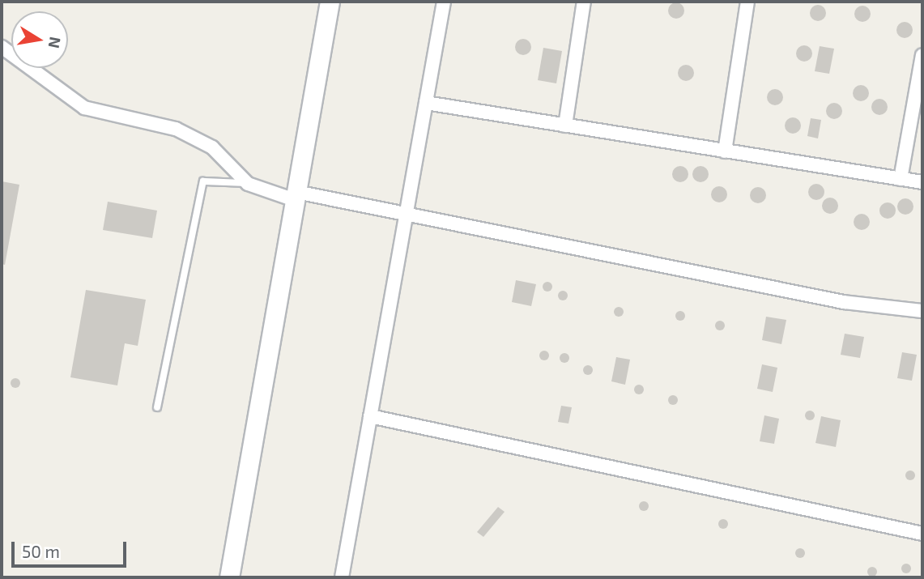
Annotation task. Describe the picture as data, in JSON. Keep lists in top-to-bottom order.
{
  "scale_bar": "50 m",
  "north": "right"
}
